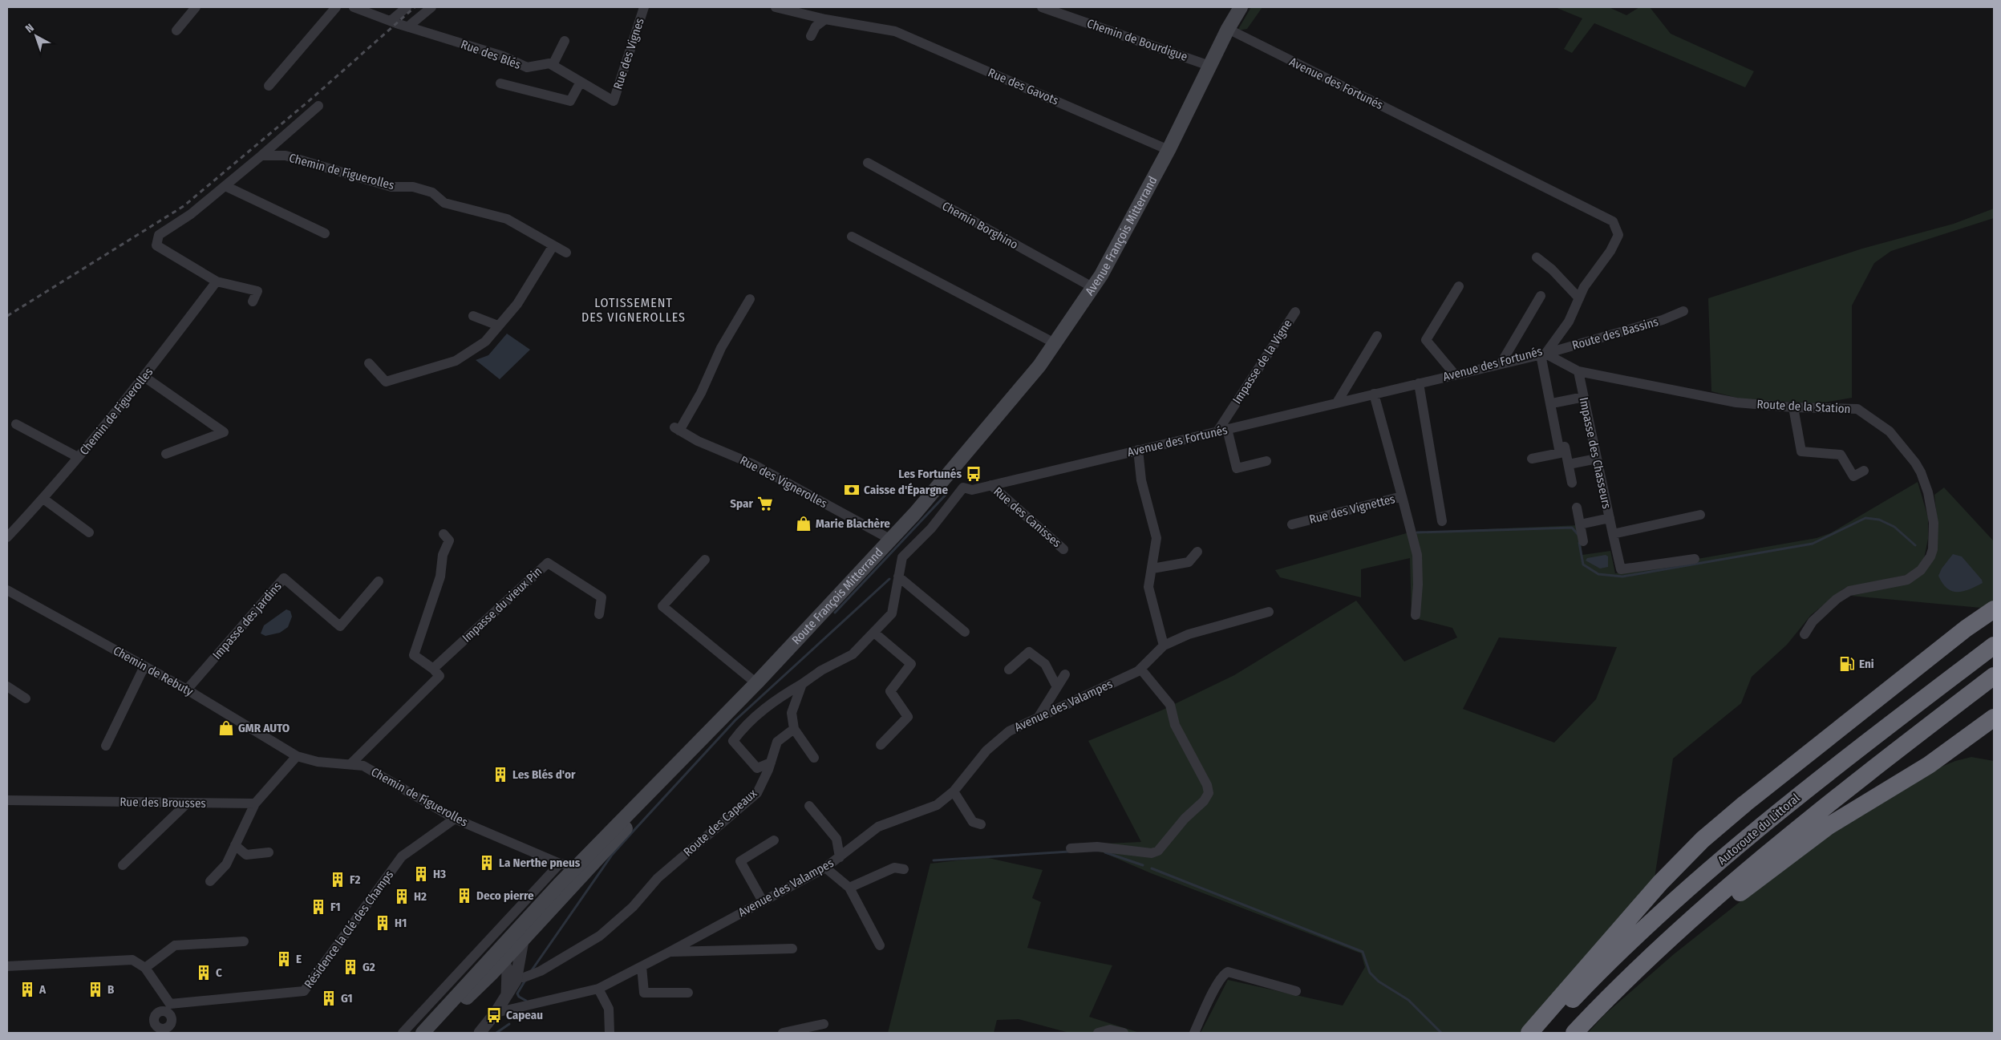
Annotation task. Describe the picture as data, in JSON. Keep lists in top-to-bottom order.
{
  "streets": {
    "highway": ["Autoroute du Littoral"],
    "main road": ["Avenue François Mitterrand", "Route François Mitterrand"],
    "street": [
      "Chemin de Bourdigue",
      "Rue des Vignes",
      "Rue des Blés",
      "Avenue des Fortunés",
      "Rue des Gavots",
      "Chemin de Figuerolles",
      "Chemin Borghino",
      "Route des Bassins",
      "Impasse de la Vigne",
      "Route de la Station",
      "Impasse des Chasseurs",
      "Rue des Vignerolles",
      "Rue des Vignettes",
      "Rue des Canisses",
      "Impasse du vieux Pin",
      "Impasse des jardins",
      "Chemin de Rebuty",
      "Avenue des Valampes",
      "Rue des Brousses",
      "Route des Capeaux",
      "Résidence la Clé des Champs"
    ]
  },
  "crossings": [
    ["Chemin de Bourdigue", "Avenue François Mitterrand"],
    ["Avenue des Fortunés", "Avenue François Mitterrand"],
    ["Avenue des Fortunés", "Route des Bassins"],
    ["Avenue des Fortunés", "Impasse de la Vigne"],
    ["Avenue des Fortunés", "Route de la Station"],
    ["Avenue des Fortunés", "Rue des Vignettes"],
    ["Avenue des Fortunés", "Rue des Canisses"],
    ["Rue des Gavots", "Avenue François Mitterrand"],
    ["Chemin de Figuerolles", "Chemin de Rebuty"],
    ["Chemin de Figuerolles", "Résidence la Clé des Champs"],
    ["Chemin Borghino", "Avenue François Mitterrand"],
    ["Avenue François Mitterrand", "Route François Mitterrand"],
    ["Route des Bassins", "Route de la Station"],
    ["Route de la Station", "Impasse des Chasseurs"],
    ["Rue des Vignerolles", "Route François Mitterrand"],
    ["Impasse des jardins", "Chemin de Rebuty"]
  ],
  "districts": ["LOTISSEMENT DES VIGNEROLLES"],
  "places": {
    "bus stop": ["Les Fortunés", "Capeau"],
    "bank": ["Caisse d'Épargne"],
    "supermarket": ["Spar"],
    "shop": ["Marie Blachère", "GMR AUTO"],
    "fuel station": ["Eni"],
    "building": [
      "Les Blés d'or",
      "La Nerthe pneus",
      "H3",
      "F2",
      "Deco pierre",
      "H2",
      "F1",
      "H1",
      "E",
      "G2",
      "C",
      "A",
      "B",
      "G1"
    ]
  },
  "north": "top left"
}
